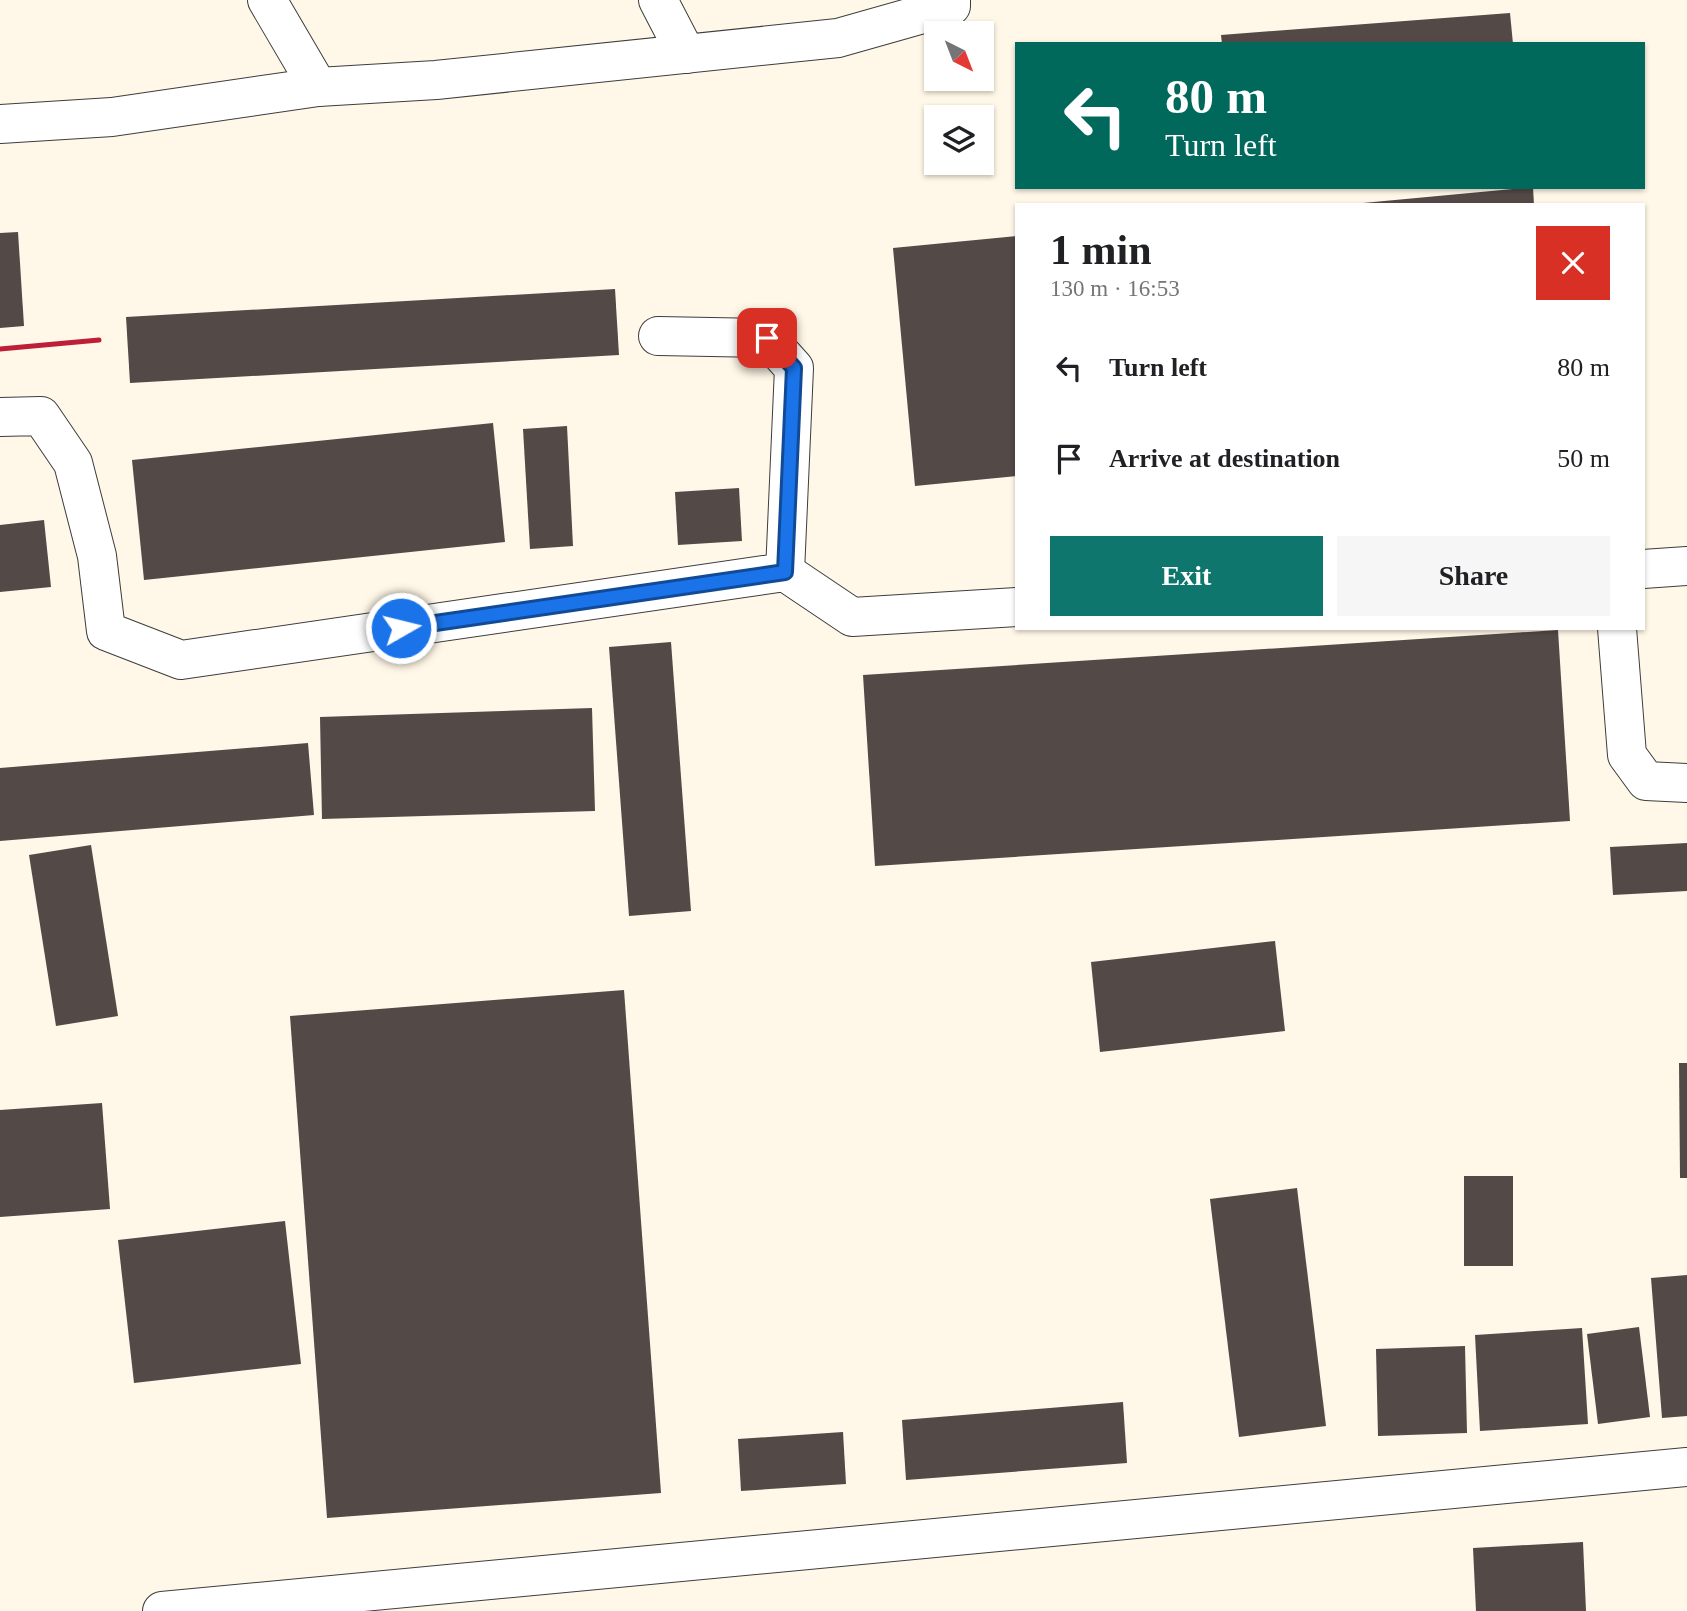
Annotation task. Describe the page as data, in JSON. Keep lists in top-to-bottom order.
{
  "north": "bottom right",
  "page": {
    "turn": ["80 m", "Turn left"],
    "heading": ["1 min", "130 m · 16:53"],
    "list": [
      {
        "name": "Turn left",
        "value": "80 m"
      },
      {
        "name": "Arrive at destination",
        "value": "50 m"
      }
    ],
    "buttons": ["Exit", "Share"]
  }
}
